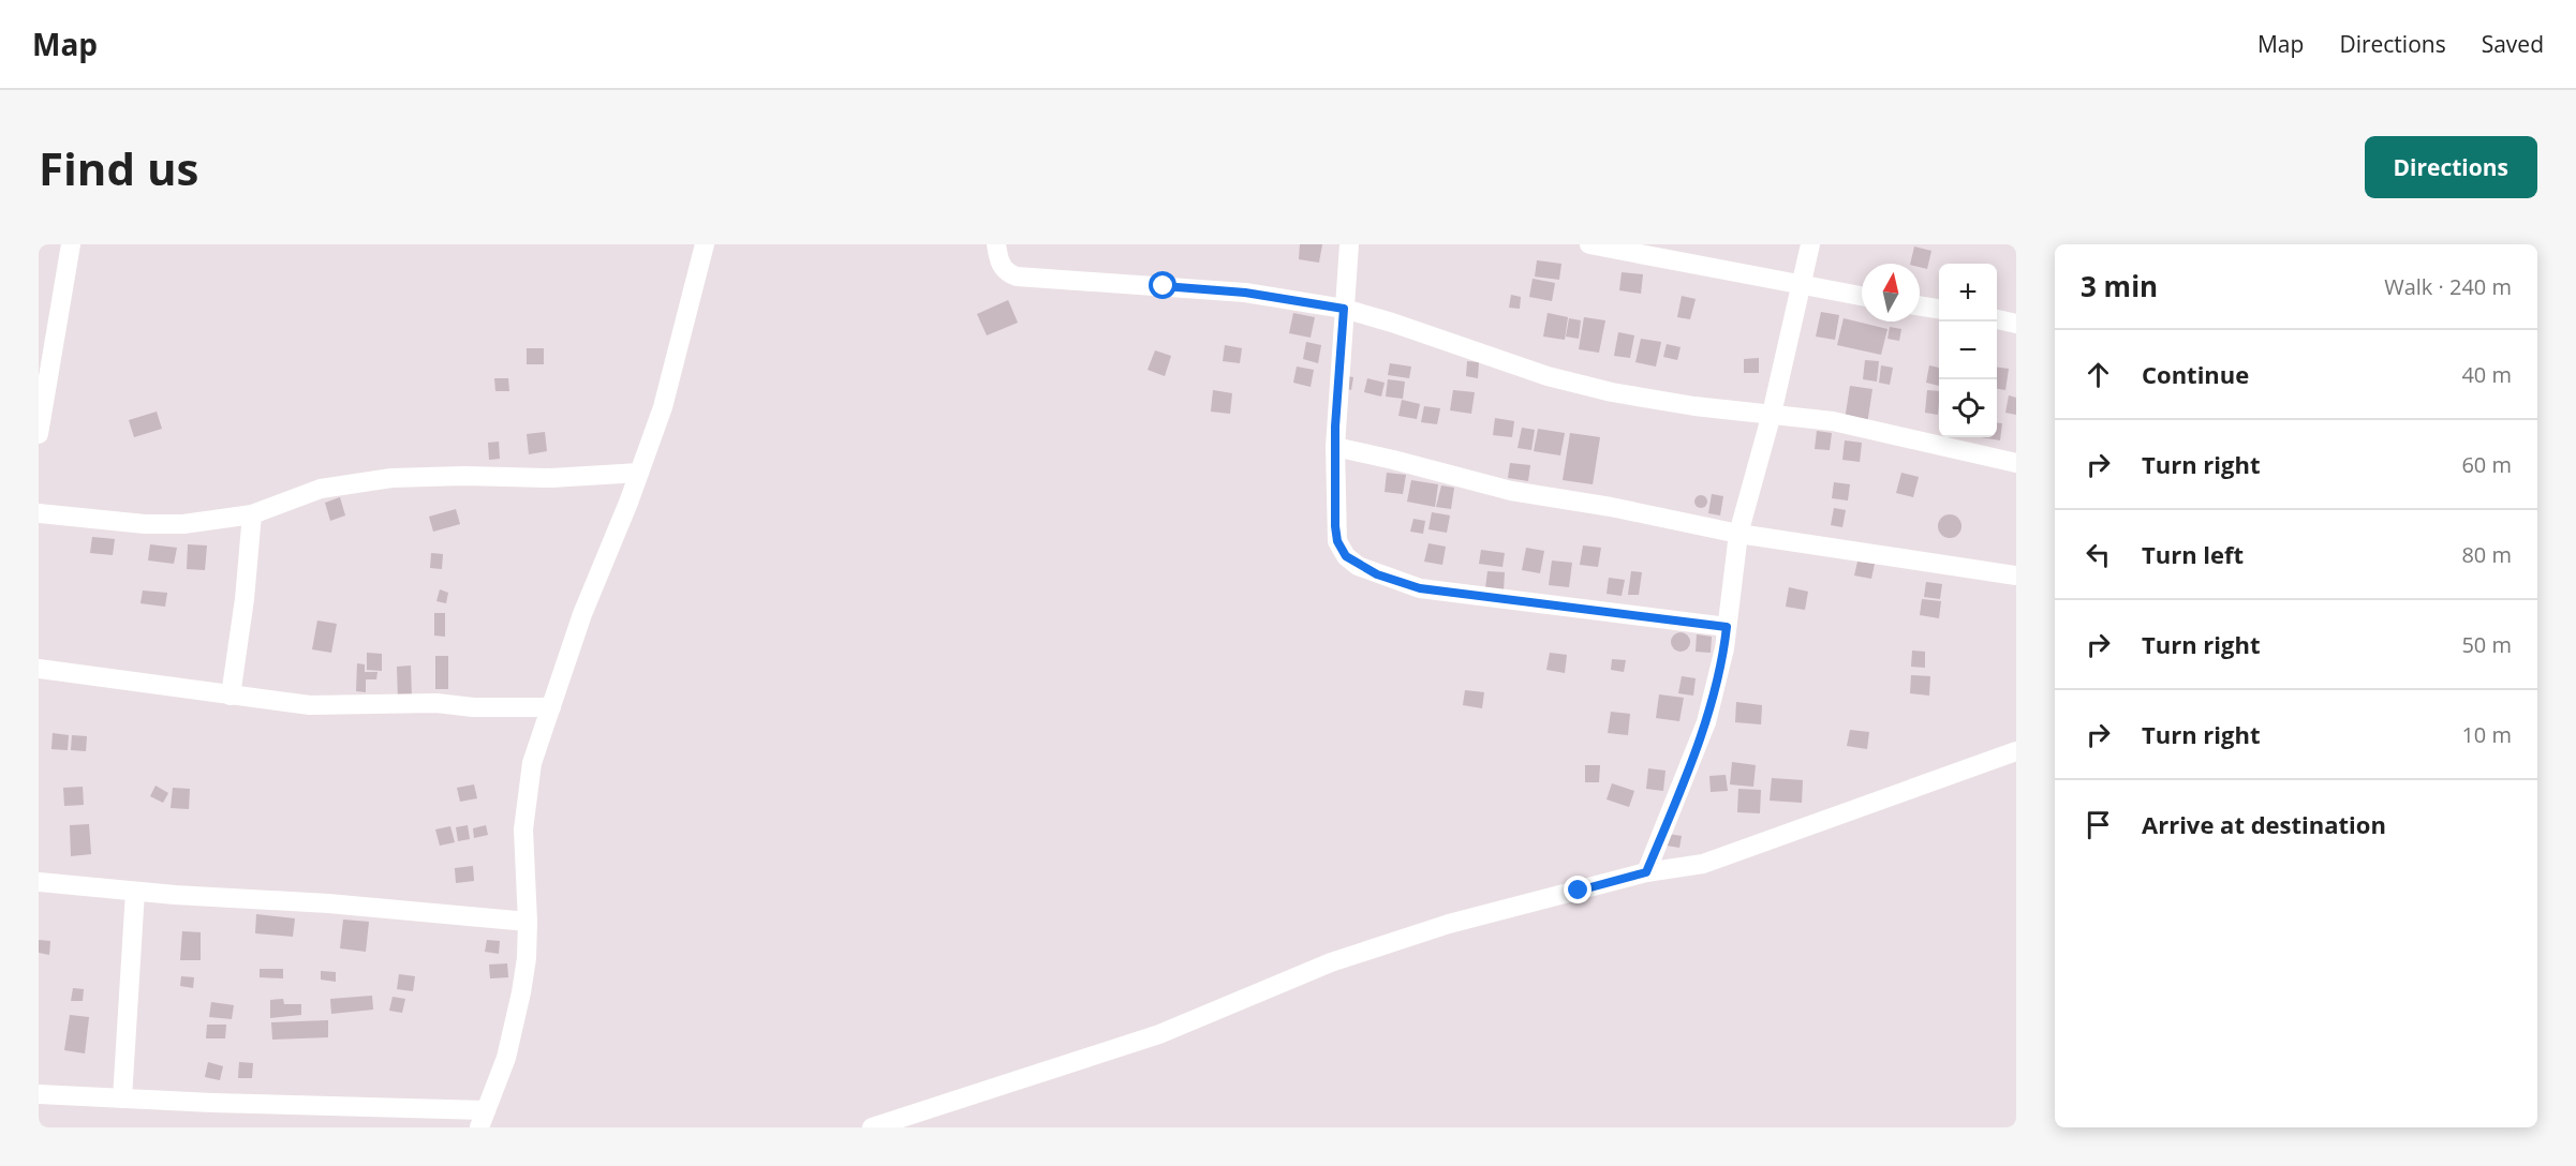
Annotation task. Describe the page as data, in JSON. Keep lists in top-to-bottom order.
{
  "north": "top",
  "page": {
    "header": "Map",
    "nav": ["Map", "Directions", "Saved"],
    "buttons": "Directions",
    "title": "Find us",
    "heading": ["3 min", "Walk · 240 m"],
    "map_buttons": ["+", "−"],
    "list": [
      ["Continue", "40 m"],
      ["Turn right", "60 m"],
      ["Turn left", "80 m"],
      ["Turn right", "50 m"],
      ["Turn right", "10 m"],
      "Arrive at destination"
    ]
  }
}
